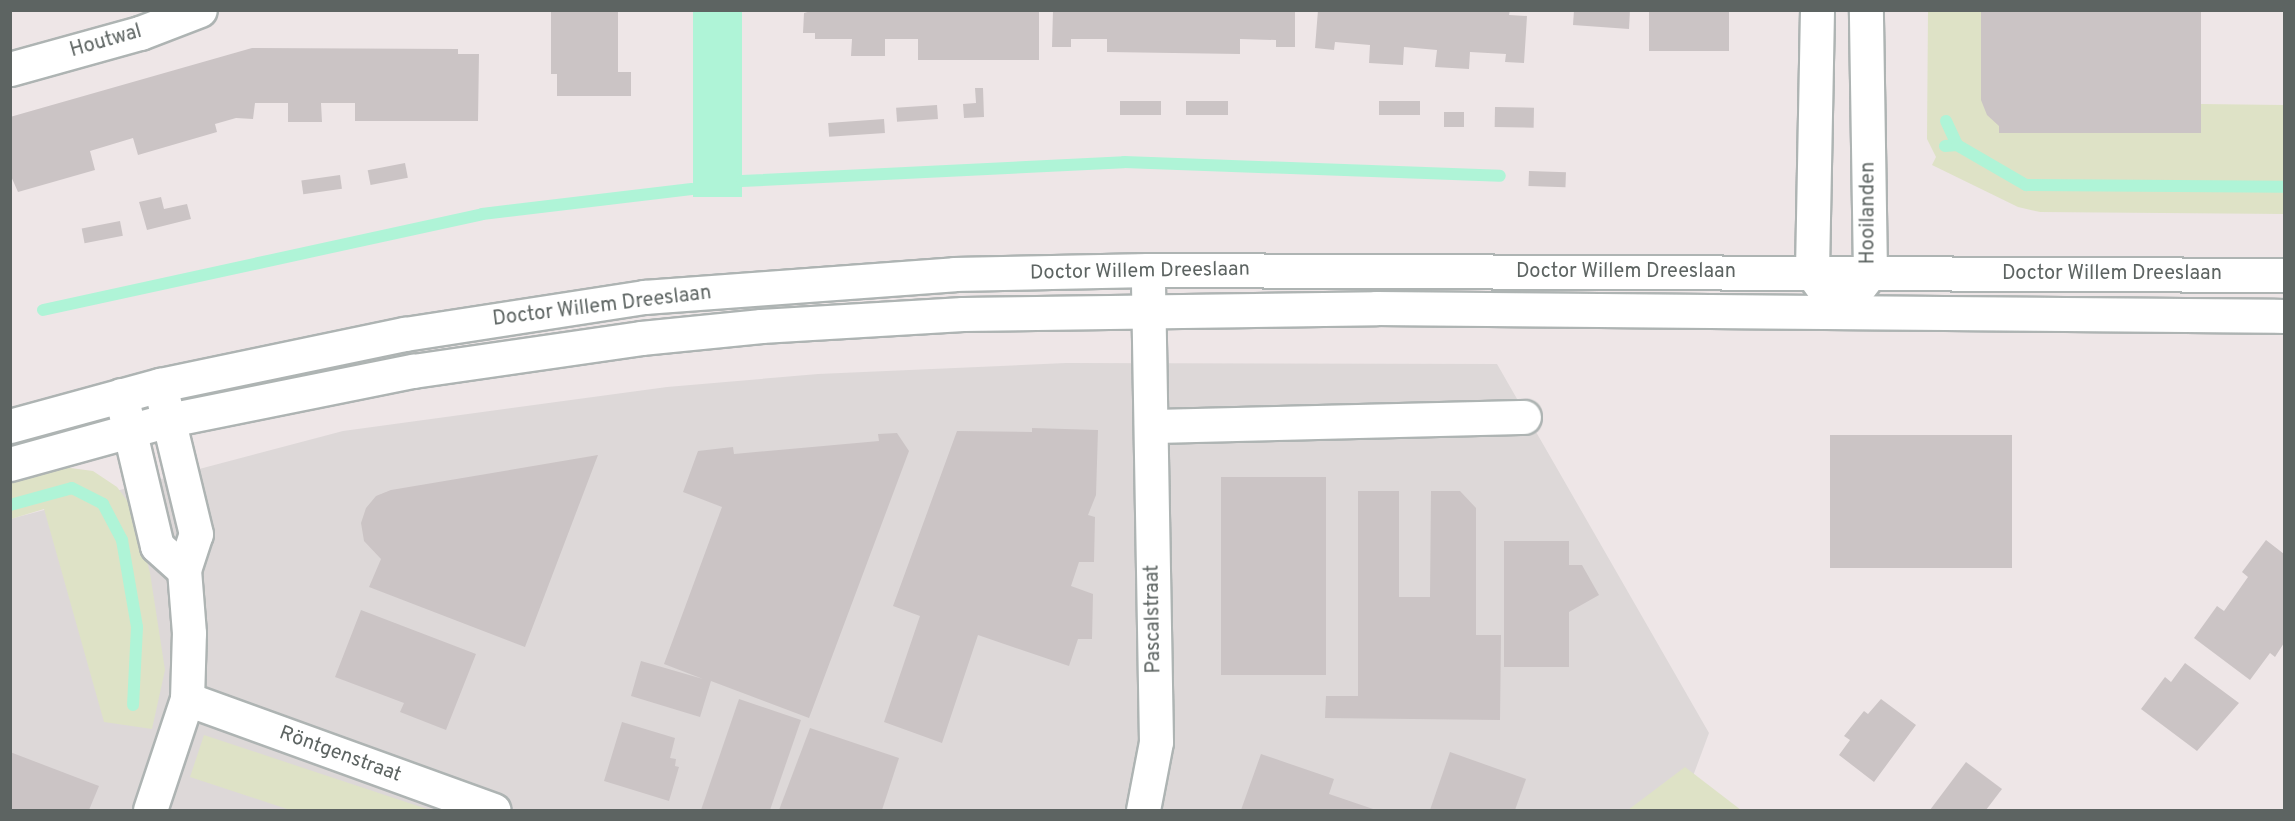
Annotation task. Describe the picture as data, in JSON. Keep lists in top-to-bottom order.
{
  "streets": {
    "main road": [
      "Houtwal",
      "Hooilanden",
      "Doctor Willem Dreeslaan",
      "Pascalstraat",
      "Röntgenstraat"
    ]
  },
  "crossings": [
    ["Hooilanden", "Doctor Willem Dreeslaan"],
    ["Doctor Willem Dreeslaan", "Pascalstraat"]
  ]
}
